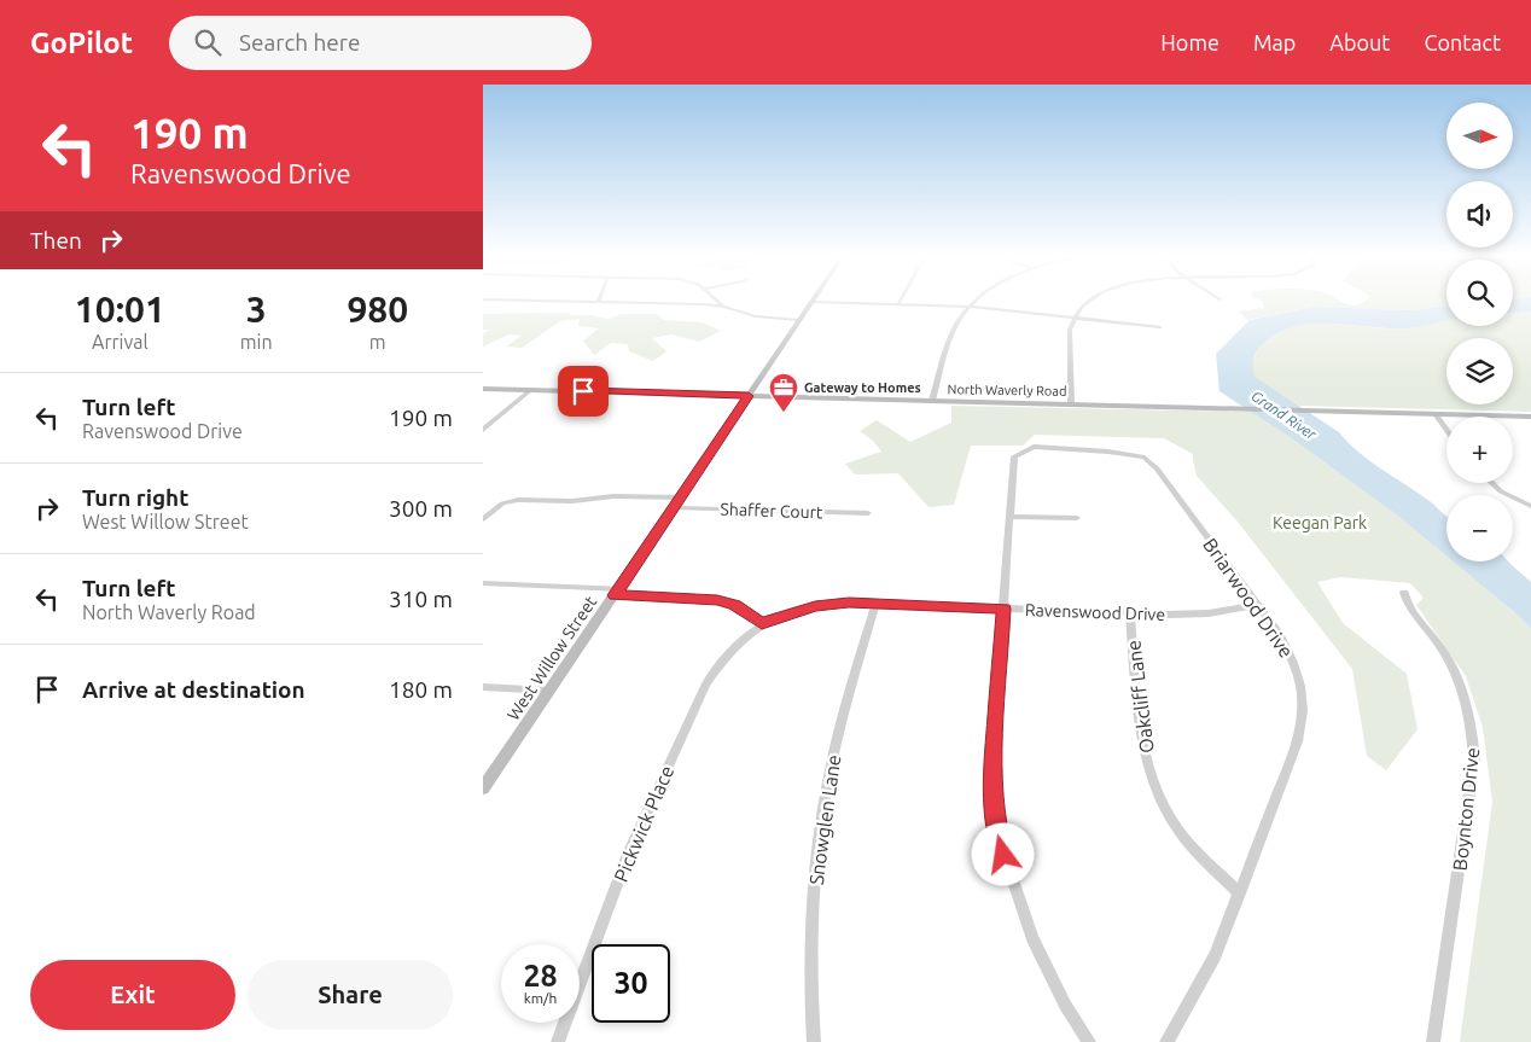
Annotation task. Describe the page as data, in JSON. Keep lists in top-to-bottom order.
{
  "streets": {
    "main road": ["North Waverly Road", "West Willow Street"],
    "street": [
      "Shaffer Court",
      "Briarwood Drive",
      "Ravenswood Drive",
      "Oakcliff Lane",
      "Boynton Drive",
      "Snowglen Lane",
      "Pickwick Place"
    ]
  },
  "crossings": [
    ["North Waverly Road", "West Willow Street"],
    ["Shaffer Court", "West Willow Street"],
    ["Briarwood Drive", "Ravenswood Drive"],
    ["Briarwood Drive", "Oakcliff Lane"],
    ["Ravenswood Drive", "Oakcliff Lane"],
    ["Ravenswood Drive", "Snowglen Lane"],
    ["Ravenswood Drive", "Pickwick Place"]
  ],
  "water": ["Grand River"],
  "parks": ["Keegan Park"],
  "places": {
    "office": ["Gateway to Homes"]
  },
  "north": "right",
  "page": {
    "header": "GoPilot",
    "search": "Search here",
    "nav": [
      "Home",
      "Map",
      "About",
      "Contact"
    ],
    "turn": ["190 m", "Ravenswood Drive"],
    "map_buttons": ["+", "−"],
    "then": "Then",
    "eta": [
      "10:01",
      "Arrival",
      "3",
      "min",
      "980",
      "m"
    ],
    "list": [
      {
        "name": "Turn left",
        "note": "Ravenswood Drive",
        "value": "190 m"
      },
      {
        "name": "Turn right",
        "note": "West Willow Street",
        "value": "300 m"
      },
      {
        "name": "Turn left",
        "note": "North Waverly Road",
        "value": "310 m"
      },
      {
        "name": "Arrive at destination",
        "value": "180 m"
      }
    ],
    "speed": "28 km/h",
    "limit": "30",
    "buttons": ["Exit", "Share"]
  }
}
